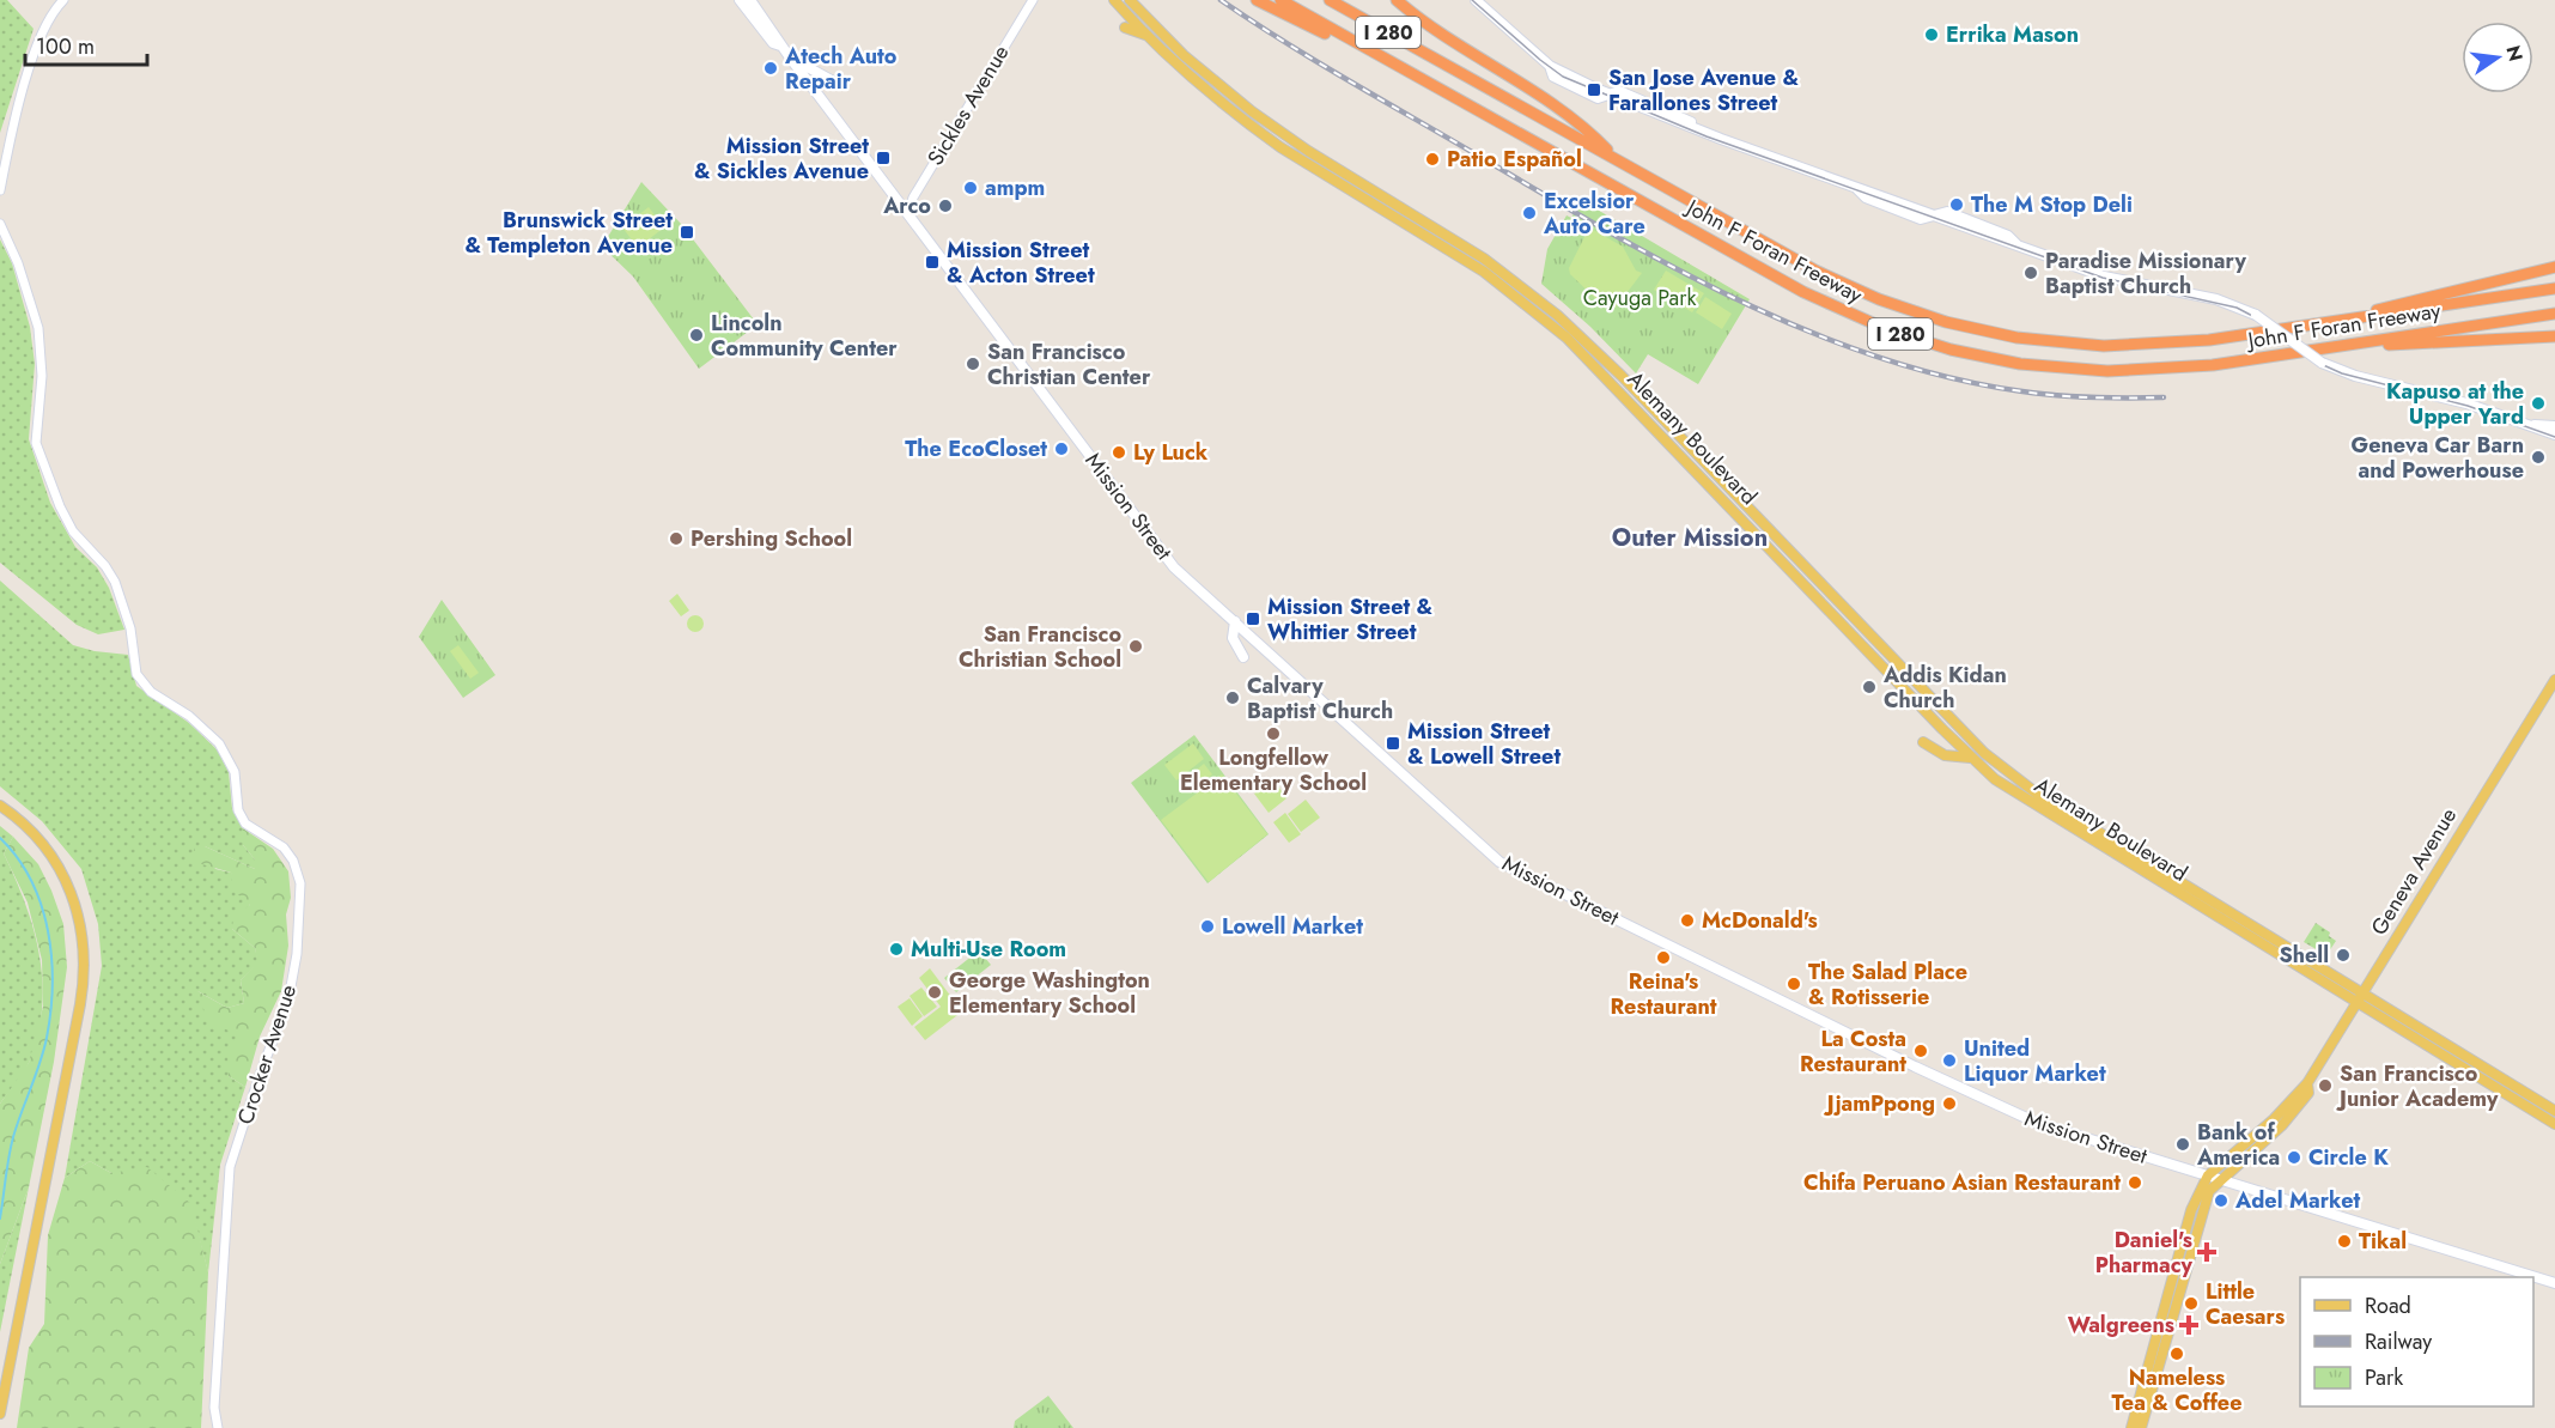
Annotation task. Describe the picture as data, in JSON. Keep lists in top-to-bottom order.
{
  "streets": {
    "highway": ["I 280", "John F Foran Freeway"],
    "main road": ["Alemany Boulevard", "Mission Street", "Geneva Avenue"],
    "street": ["Sickles Avenue", "Crocker Avenue"]
  },
  "crossings": [
    ["Sickles Avenue", "Mission Street"],
    ["Alemany Boulevard", "Geneva Avenue"],
    ["Mission Street", "Geneva Avenue"]
  ],
  "districts": ["Outer Mission"],
  "parks": ["Cayuga Park"],
  "places": {
    "other": [
      "Errika Mason",
      "Atech Auto Repair",
      "Patio Español",
      "ampm",
      "The M Stop Deli",
      "Arco",
      "Excelsior Auto Care",
      "Paradise Missionary Baptist Church",
      "Lincoln Community Center",
      "San Francisco Christian Center",
      "Kapuso at the Upper Yard",
      "The EcoCloset",
      "Ly Luck",
      "Geneva Car Barn and Powerhouse",
      "Pershing School",
      "San Francisco Christian School",
      "Addis Kidan Church",
      "Calvary Baptist Church",
      "Longfellow Elementary School",
      "McDonald's",
      "Lowell Market",
      "Multi-Use Room",
      "Shell",
      "Reina's Restaurant",
      "The Salad Place & Rotisserie",
      "George Washington Elementary School",
      "La Costa Restaurant",
      "United Liquor Market",
      "San Francisco Junior Academy",
      "JjamPpong",
      "Bank of America",
      "Circle K",
      "Chifa Peruano Asian Restaurant",
      "Adel Market",
      "Tikal",
      "Little Caesars",
      "Nameless Tea & Coffee"
    ],
    "transit": [
      "San Jose Avenue & Farallones Street",
      "Mission Street & Sickles Avenue",
      "Brunswick Street & Templeton Avenue",
      "Mission Street & Acton Street",
      "Mission Street & Whittier Street",
      "Mission Street & Lowell Street"
    ],
    "health": ["Daniel's Pharmacy", "Walgreens"]
  },
  "legend": ["Road", "Railway", "Park"],
  "scale_bar": "100 m",
  "north": "right"
}
